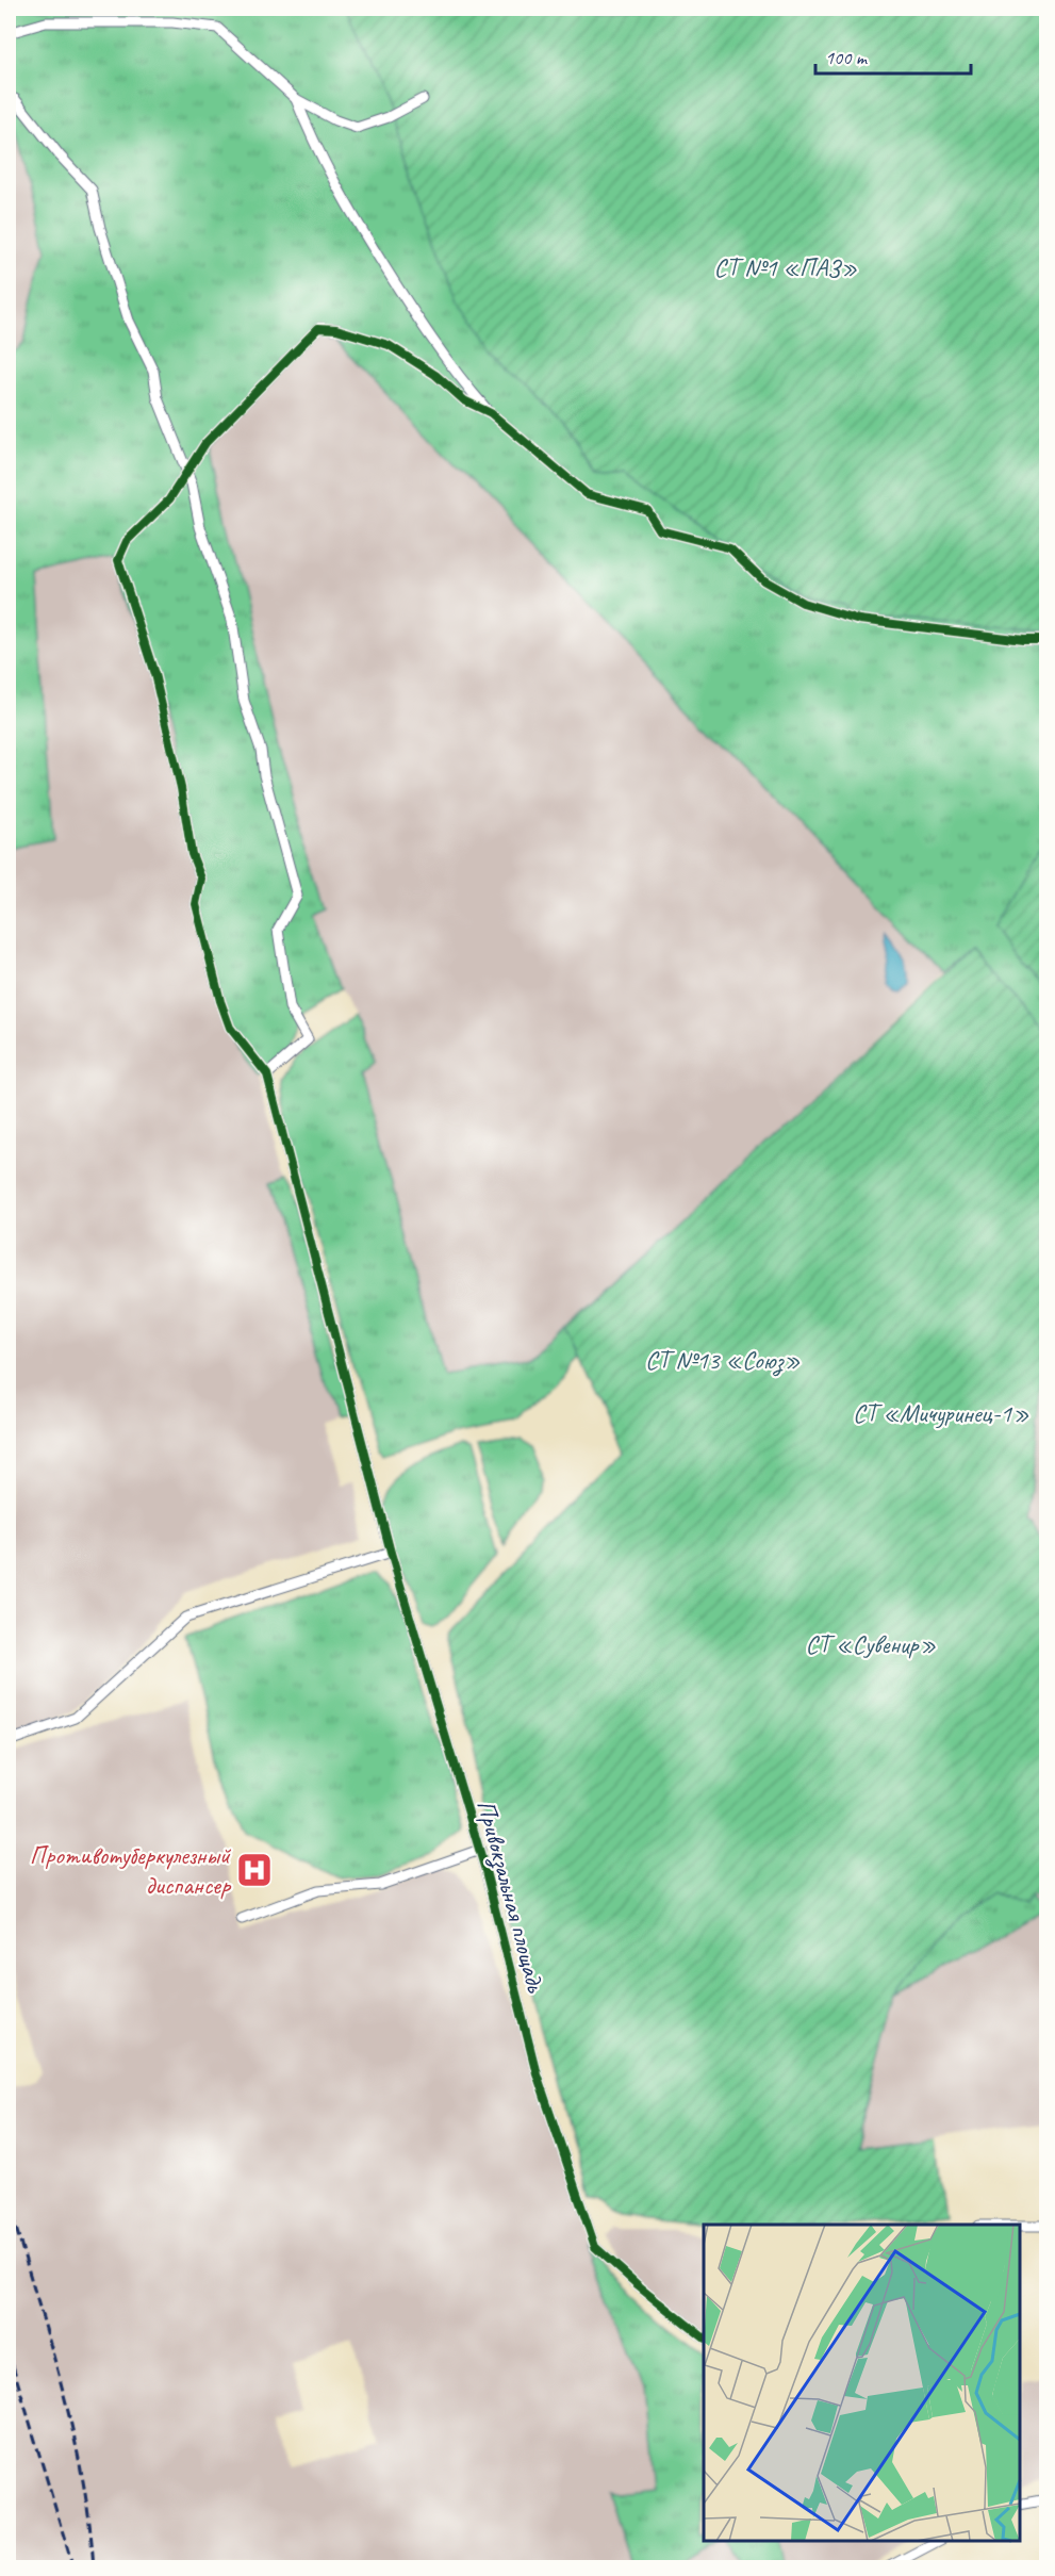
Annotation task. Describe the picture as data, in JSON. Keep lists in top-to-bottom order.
{
  "streets": {
    "street": ["Привокзальная площадь"]
  },
  "parks": [
    "СТ №1 «ПАЗ»",
    "СТ №13 «Союз»",
    "СТ «Мичуринец-1»",
    "СТ «Сувенир»"
  ],
  "places": {
    "hospital": ["Противотуберкулезный диспансер"]
  },
  "scale_bar": "100 m"
}
